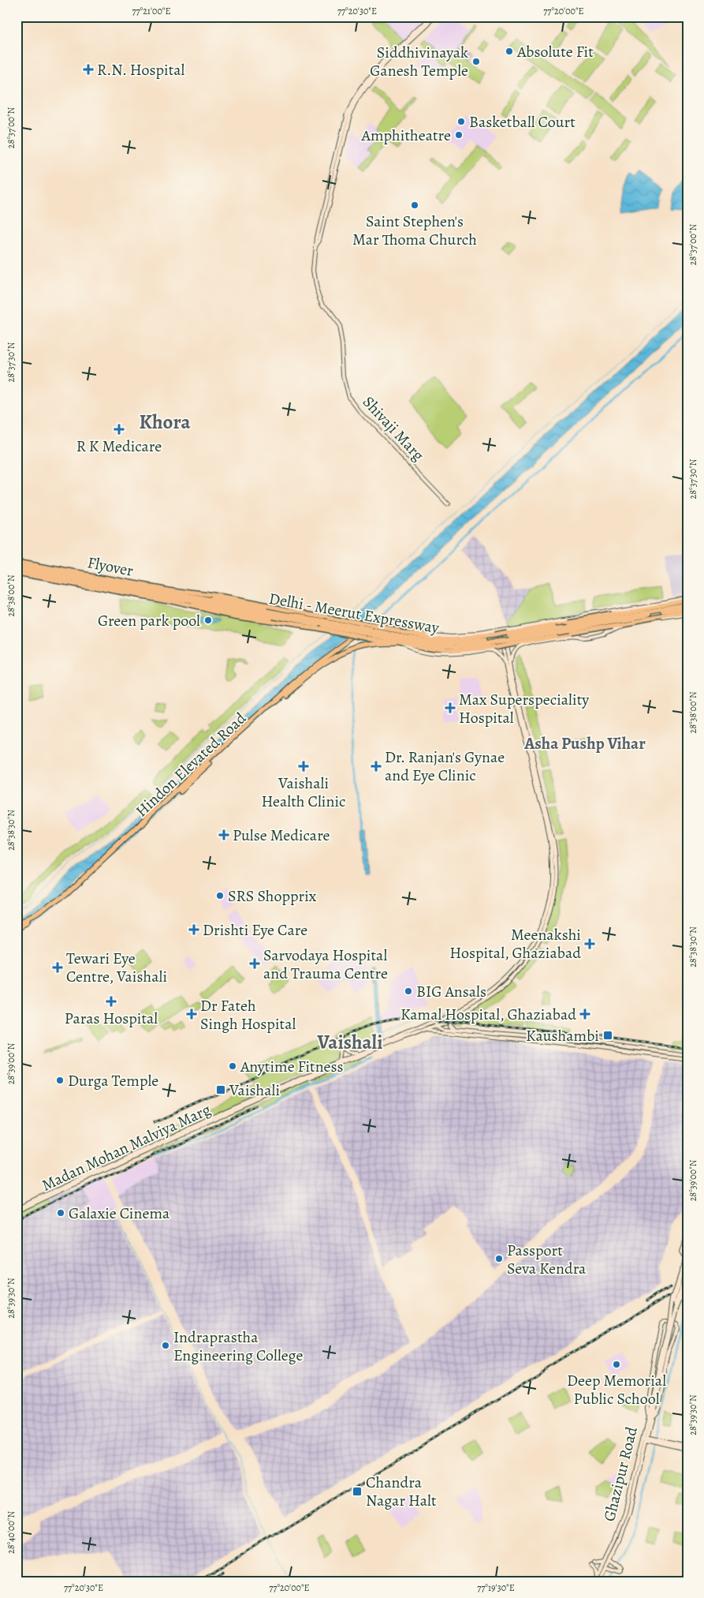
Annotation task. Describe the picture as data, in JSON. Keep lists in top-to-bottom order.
{
  "streets": {
    "highway": ["Flyover", "Delhi - Meerut Expressway", "Hindon Elevated Road"],
    "main road": ["Shivaji Marg", "Madan Mohan Malviya Marg", "Ghazipur Road"]
  },
  "crossings": [
    ["Flyover", "Delhi - Meerut Expressway"],
    ["Flyover", "Hindon Elevated Road"],
    ["Delhi - Meerut Expressway", "Hindon Elevated Road"]
  ],
  "districts": ["Khora", "Asha Pushp Vihar", "Vaishali"],
  "places": {
    "other": [
      "Absolute Fit",
      "Siddhivinayak Ganesh Temple",
      "Basketball Court",
      "Amphitheatre",
      "Saint Stephen's Mar Thoma Church",
      "Green park pool",
      "SRS Shopprix",
      "BIG Ansals",
      "Anytime Fitness",
      "Durga Temple",
      "Galaxie Cinema",
      "Passport Seva Kendra",
      "Indraprastha Engineering College",
      "Deep Memorial Public School"
    ],
    "health": [
      "R.N. Hospital",
      "R K Medicare",
      "Max Superspeciality Hospital",
      "Vaishali Health Clinic",
      "Dr. Ranjan's Gynae and Eye Clinic",
      "Pulse Medicare",
      "Drishti Eye Care",
      "Meenakshi Hospital, Ghaziabad",
      "Sarvodaya Hospital and Trauma Centre",
      "Tewari Eye Centre, Vaishali",
      "Paras Hospital",
      "Dr Fateh Singh Hospital",
      "Kamal Hospital, Ghaziabad"
    ],
    "transit": ["Kaushambi", "Vaishali", "Chandra Nagar Halt"]
  },
  "coordinates": [
    "77°21'00\"E",
    "77°20'30\"E",
    "77°20'00\"E",
    "28°37'00\"N",
    "28°37'30\"N",
    "28°38'00\"N",
    "28°38'30\"N",
    "28°39'00\"N",
    "28°39'30\"N",
    "28°40'00\"N",
    "77°19'30\"E"
  ]
}
